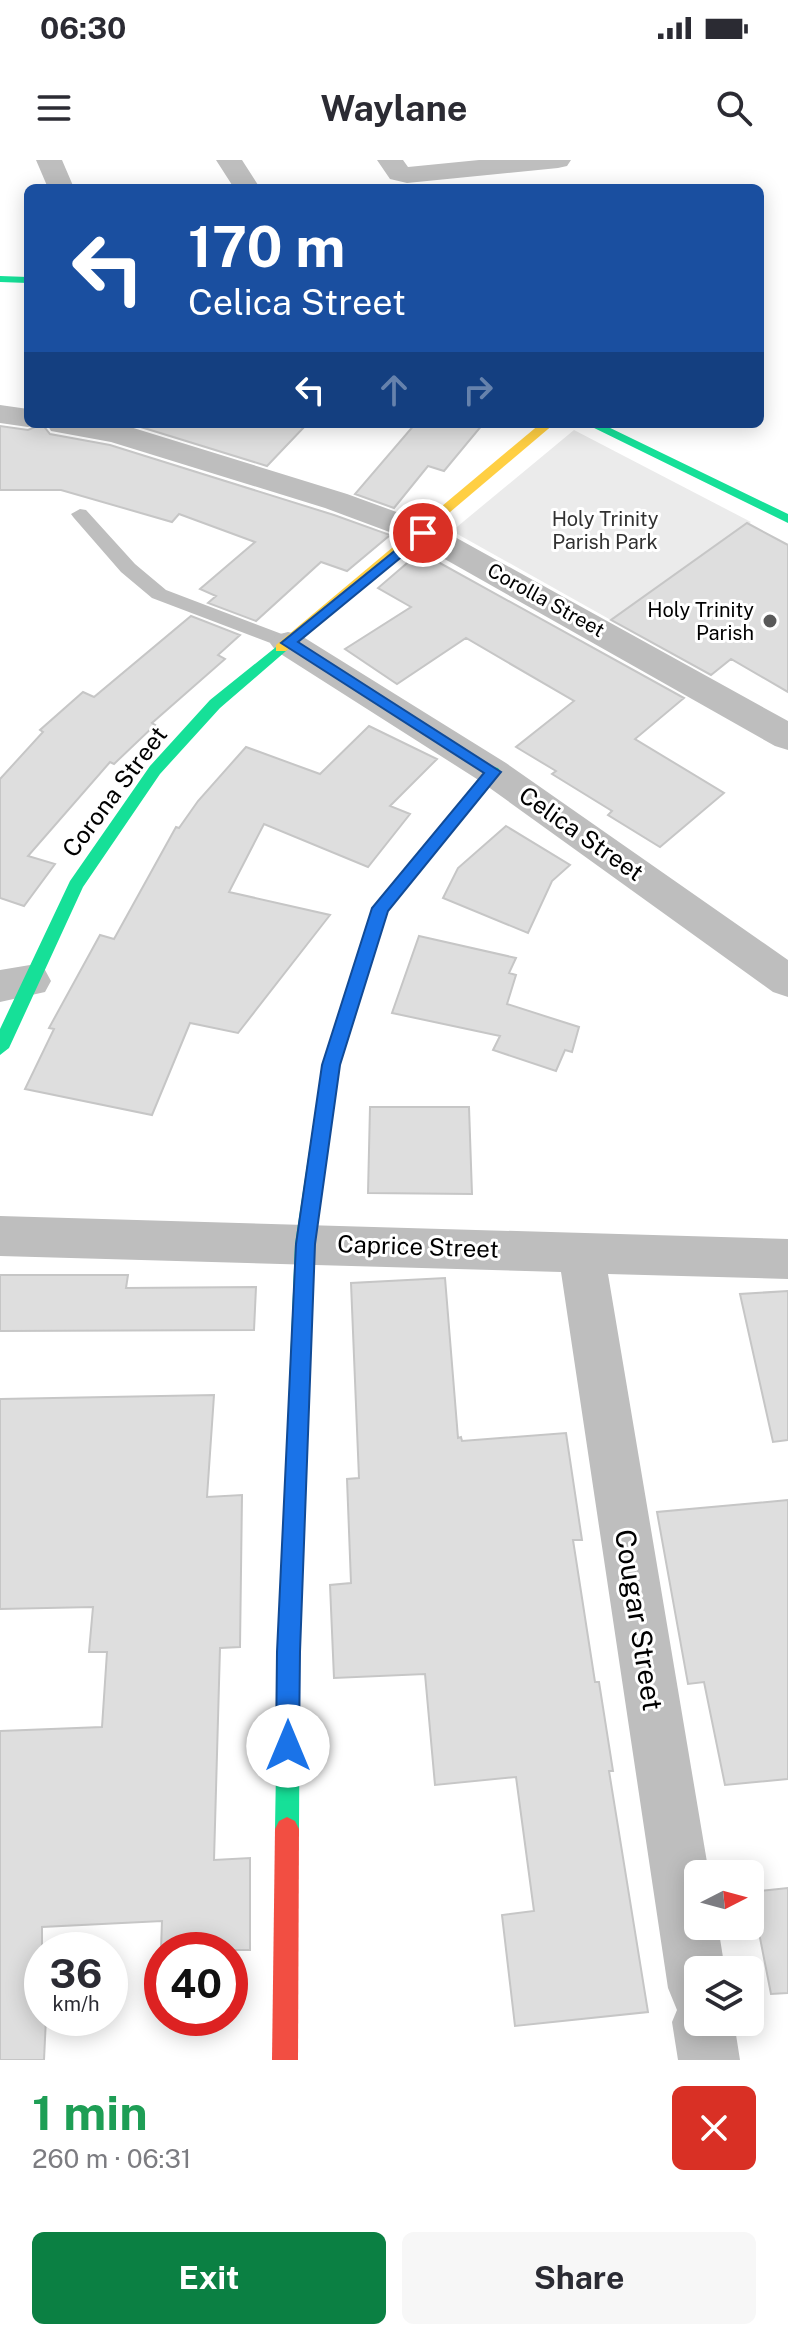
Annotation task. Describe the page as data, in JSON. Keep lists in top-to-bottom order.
{
  "streets": {
    "street": [
      "Corolla Street",
      "Corona Street",
      "Celica Street",
      "Caprice Street",
      "Cougar Street"
    ]
  },
  "crossings": [
    ["Corolla Street", "Corona Street"],
    ["Corona Street", "Celica Street"],
    ["Caprice Street", "Cougar Street"]
  ],
  "parks": ["Holy Trinity Parish Park"],
  "places": ["Holy Trinity Parish"],
  "north": "right",
  "page": {
    "status": "06:30",
    "header": "Waylane",
    "turn": ["170 m", "Celica Street"],
    "speed": "36 km/h",
    "limit": "40",
    "heading": ["1 min", "260 m · 06:31"],
    "buttons": ["Exit", "Share"]
  }
}
